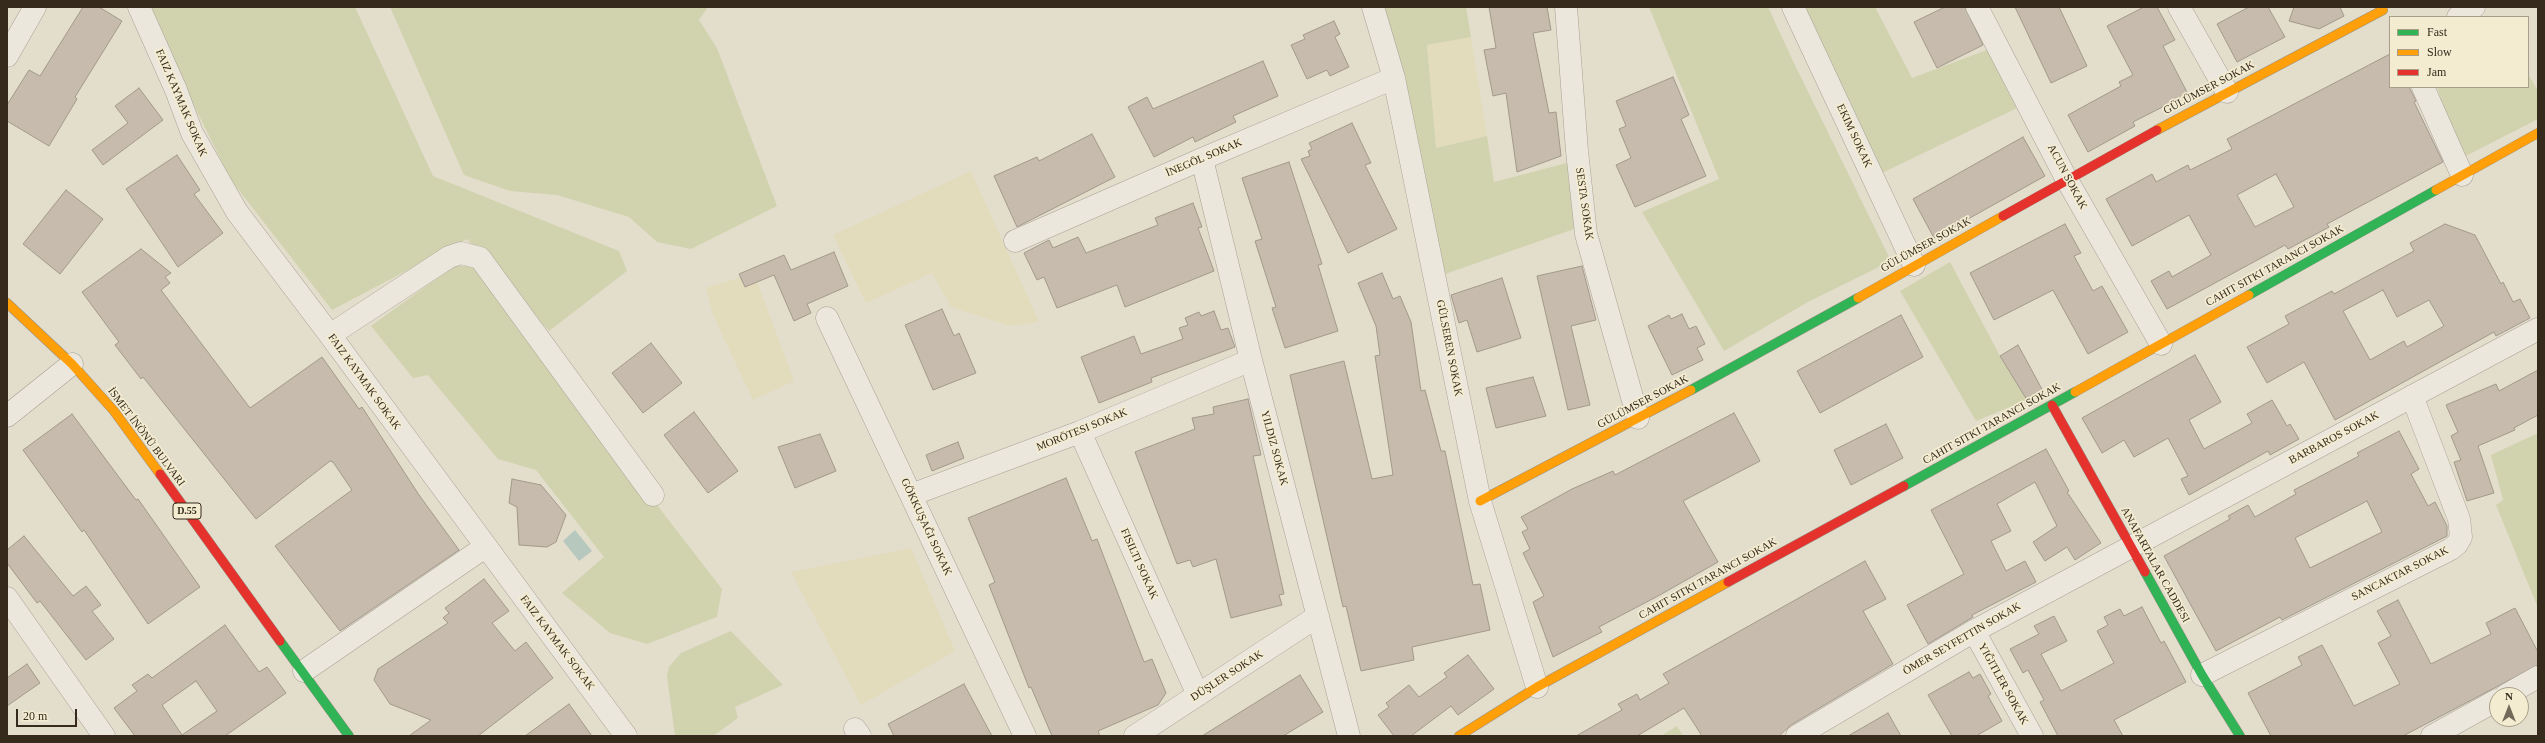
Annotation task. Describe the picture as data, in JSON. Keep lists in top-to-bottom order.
{
  "streets": {
    "street": [
      "GÜLÜMSER SOKAK",
      "FAIZ KAYMAK SOKAK",
      "EKIM SOKAK",
      "İNEGÖL SOKAK",
      "ACUN SOKAK",
      "SESTA SOKAK",
      "GÜLSEREN SOKAK",
      "MORÖTESI SOKAK",
      "BARBAROS SOKAK",
      "D.55",
      "ANAFARTALAR CADDESI",
      "SANCAKTAR SOKAK",
      "ÖMER SEYFETTIN SOKAK",
      "DÜŞLER SOKAK",
      "YIĞITLER SOKAK"
    ]
  },
  "crossings": [
    ["GÜLÜMSER SOKAK", "EKIM SOKAK"],
    ["GÜLÜMSER SOKAK", "ACUN SOKAK"],
    ["GÜLÜMSER SOKAK", "SESTA SOKAK"],
    ["GÜLÜMSER SOKAK", "GÜLSEREN SOKAK"],
    ["İNEGÖL SOKAK", "GÜLSEREN SOKAK"],
    ["BARBAROS SOKAK", "ANAFARTALAR CADDESI"],
    ["BARBAROS SOKAK", "SANCAKTAR SOKAK"],
    ["BARBAROS SOKAK", "ÖMER SEYFETTIN SOKAK"],
    ["ANAFARTALAR CADDESI", "SANCAKTAR SOKAK"],
    ["ANAFARTALAR CADDESI", "ÖMER SEYFETTIN SOKAK"],
    ["ÖMER SEYFETTIN SOKAK", "YIĞITLER SOKAK"]
  ],
  "legend": ["Fast", "Slow", "Jam"],
  "scale_bar": "20 m",
  "north": "top"
}
